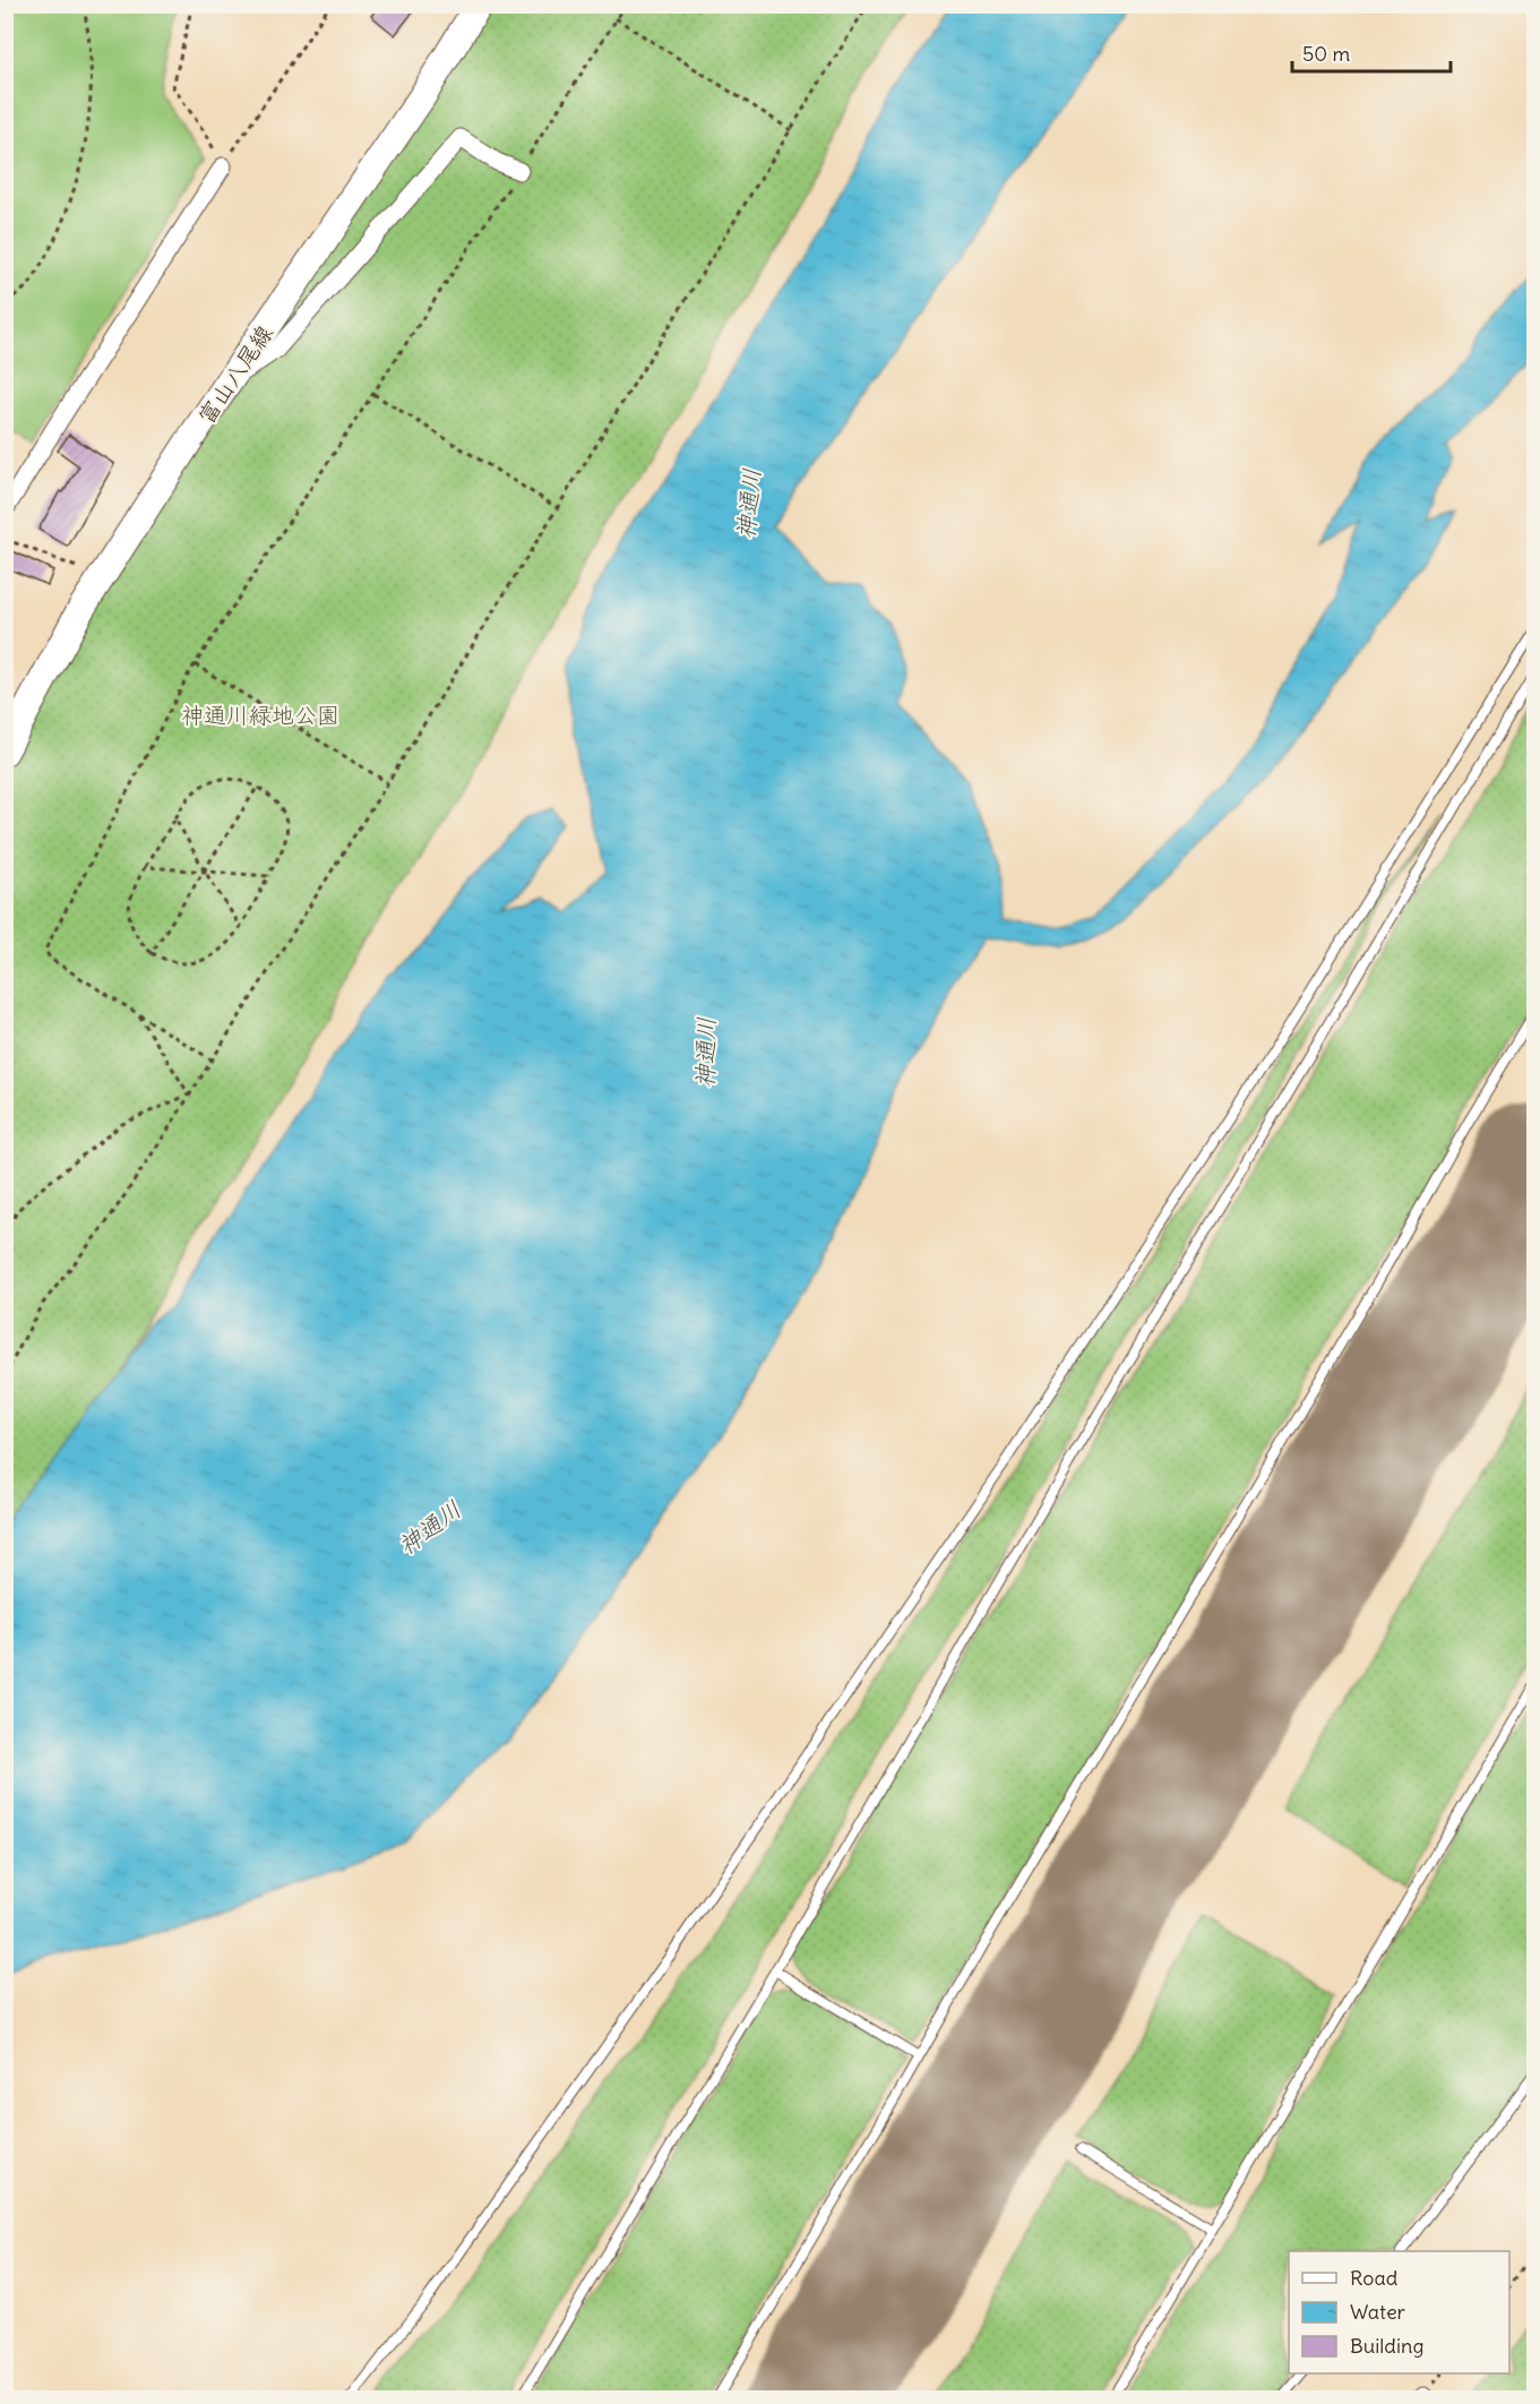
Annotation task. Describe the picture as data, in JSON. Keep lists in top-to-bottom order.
{
  "streets": {
    "main road": ["富山八尾線"]
  },
  "water": ["神通川"],
  "parks": ["神通川緑地公園"],
  "legend": ["Road", "Water", "Building"],
  "scale_bar": "50 m"
}
